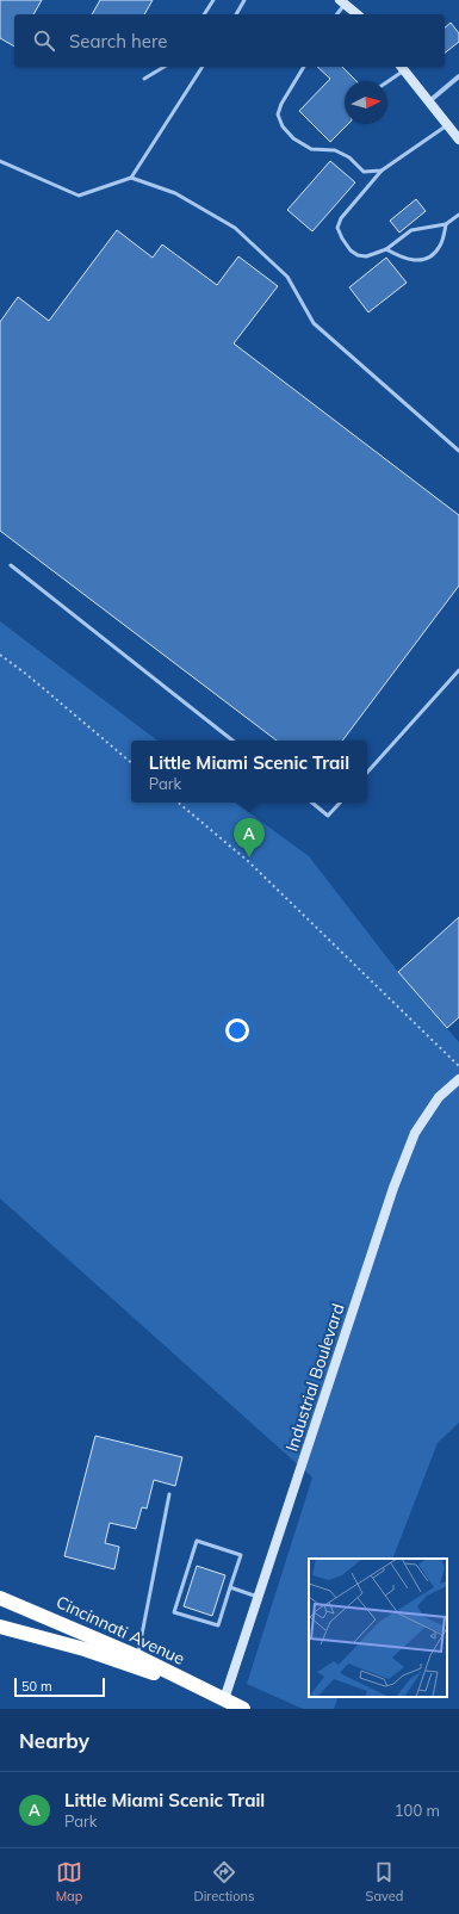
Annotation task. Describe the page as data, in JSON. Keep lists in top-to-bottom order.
{
  "streets": {
    "highway": ["Cincinnati Avenue"],
    "street": ["Industrial Boulevard"]
  },
  "crossings": [
    ["Industrial Boulevard", "Cincinnati Avenue"]
  ],
  "scale_bar": "50 m",
  "north": "right",
  "page": {
    "search": "Search here",
    "popup": ["Little Miami Scenic Trail", "Park"],
    "pins": "A",
    "scale": "50 m",
    "heading": "Nearby",
    "list": [
      {
        "mark": "A",
        "name": "Little Miami Scenic Trail",
        "note": "Park",
        "value": "100 m"
      }
    ],
    "nav": ["Map", "Directions", "Saved"]
  }
}
